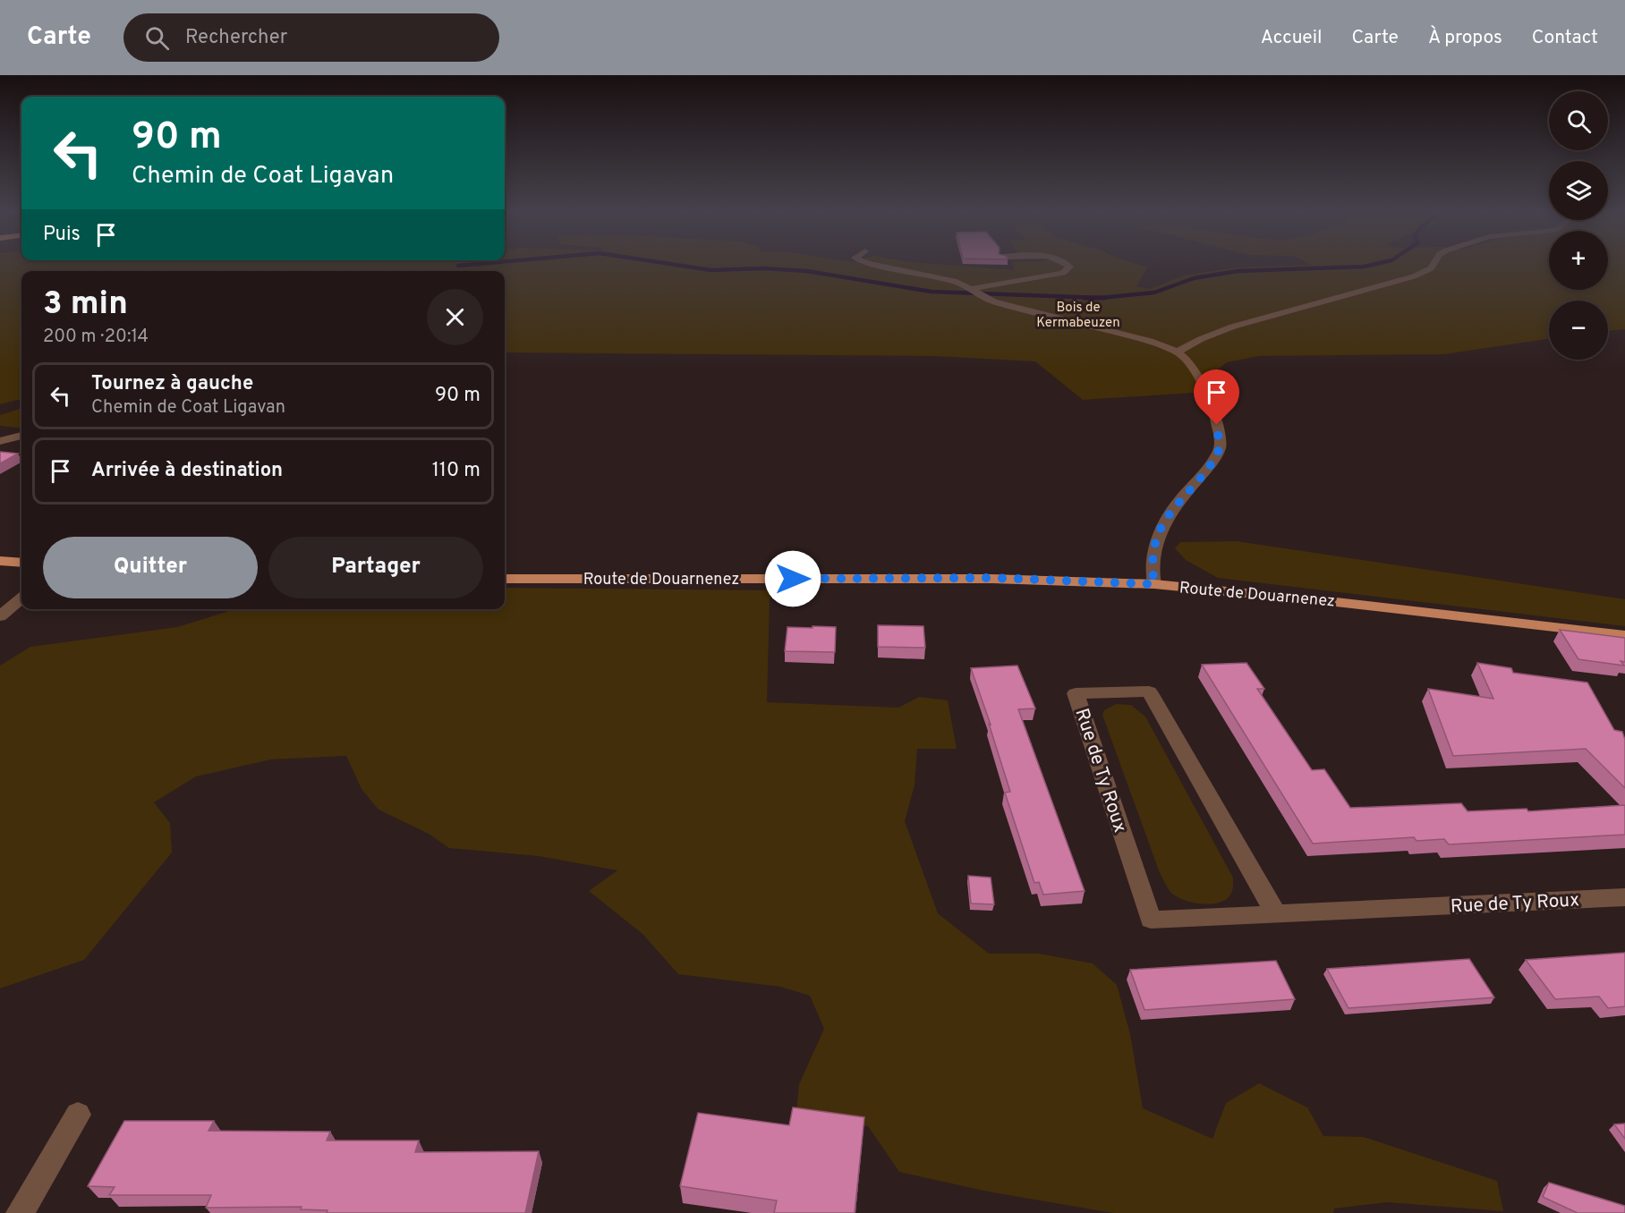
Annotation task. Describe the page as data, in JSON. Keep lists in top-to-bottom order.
{
  "streets": {
    "main road": ["Route de Douarnenez"],
    "street": ["Rue de Ty Roux"]
  },
  "parks": ["Bois de Kermabeuzen"],
  "page": {
    "header": "Carte",
    "search": "Rechercher",
    "nav": [
      "Accueil",
      "Carte",
      "À propos",
      "Contact"
    ],
    "map_buttons": ["+", "−"],
    "turn": ["90 m", "Chemin de Coat Ligavan"],
    "then": "Puis",
    "heading": ["3 min", "200 m · 20:14"],
    "list": [
      {
        "name": "Tournez à gauche",
        "note": "Chemin de Coat Ligavan",
        "value": "90 m"
      },
      {
        "name": "Arrivée à destination",
        "value": "110 m"
      }
    ],
    "buttons": ["Quitter", "Partager"]
  }
}
